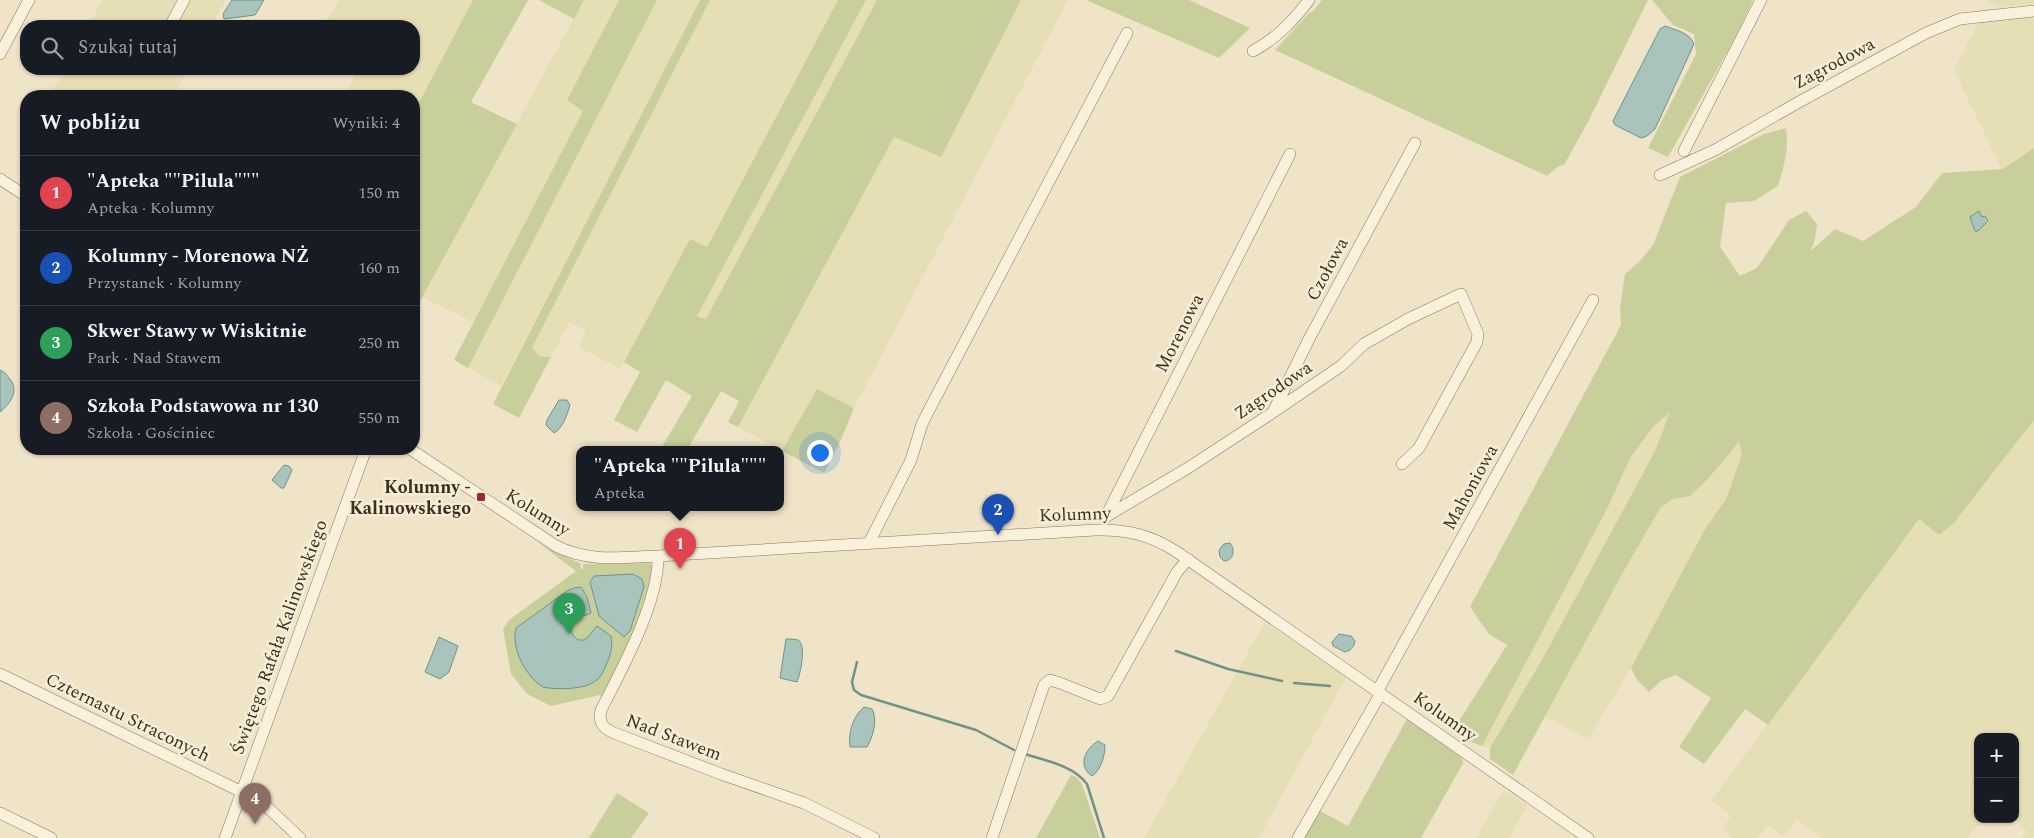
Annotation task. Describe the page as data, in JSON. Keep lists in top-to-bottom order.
{
  "streets": {
    "street": [
      "Zagrodowa",
      "Czołowa",
      "Morenowa",
      "Mahoniowa",
      "Kolumny",
      "Świętego Rafała Kalinowskiego",
      "Czternastu Straconych",
      "Nad Stawem"
    ]
  },
  "crossings": [
    ["Zagrodowa", "Czołowa"],
    ["Zagrodowa", "Morenowa"],
    ["Morenowa", "Kolumny"],
    ["Mahoniowa", "Kolumny"],
    ["Kolumny", "Nad Stawem"],
    ["Świętego Rafała Kalinowskiego", "Czternastu Straconych"]
  ],
  "places": {
    "transit": ["Kolumny - Kalinowskiego"]
  },
  "page": {
    "search": "Szukaj tutaj",
    "heading": ["W pobliżu", "Wyniki: 4"],
    "list": [
      {
        "mark": "1",
        "name": "\"Apteka \"\"Pilula\"\"\"",
        "note": "Apteka · Kolumny",
        "value": "150 m"
      },
      {
        "mark": "2",
        "name": "Kolumny - Morenowa NŻ",
        "note": "Przystanek · Kolumny",
        "value": "160 m"
      },
      {
        "mark": "3",
        "name": "Skwer Stawy w Wiskitnie",
        "note": "Park · Nad Stawem",
        "value": "250 m"
      },
      {
        "mark": "4",
        "name": "Szkoła Podstawowa nr 130",
        "note": "Szkoła · Gościniec",
        "value": "550 m"
      }
    ],
    "popup": ["\"Apteka \"\"Pilula\"\"\"", "Apteka"],
    "pins": [
      "2",
      "1",
      "3",
      "4"
    ],
    "map_buttons": ["+", "−"]
  }
}
